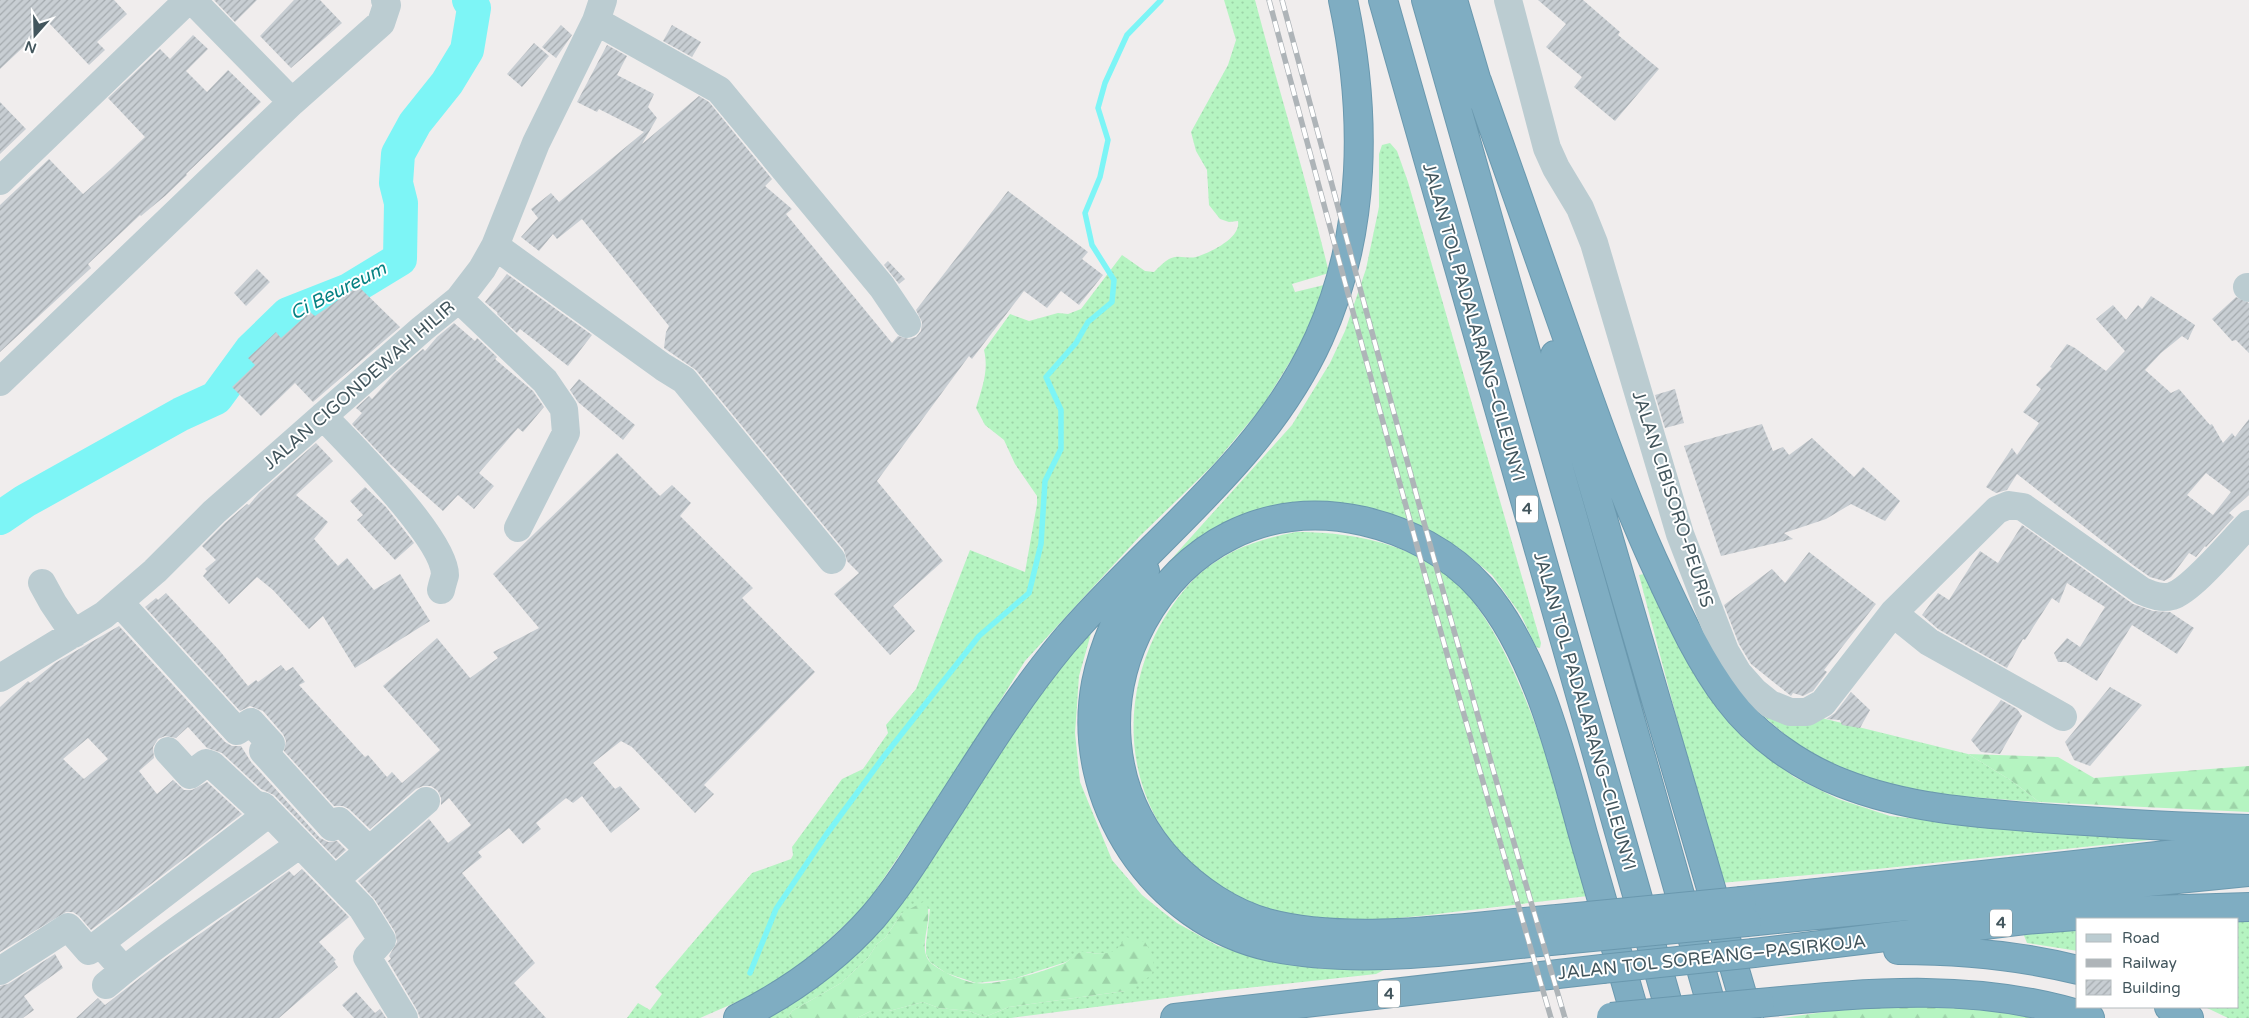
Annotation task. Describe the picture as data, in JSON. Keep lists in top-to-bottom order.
{
  "streets": {
    "highway": ["JALAN TOL PADALARANG–CILEUNYI", "4", "JALAN TOL SOREANG–PASIRKOJA"],
    "street": ["JALAN CIGONDEWAH HILIR", "JALAN CIBISORO-PEURIS"]
  },
  "water": ["Ci Beureum"],
  "legend": ["Road", "Railway", "Building"],
  "north": "bottom"
}
